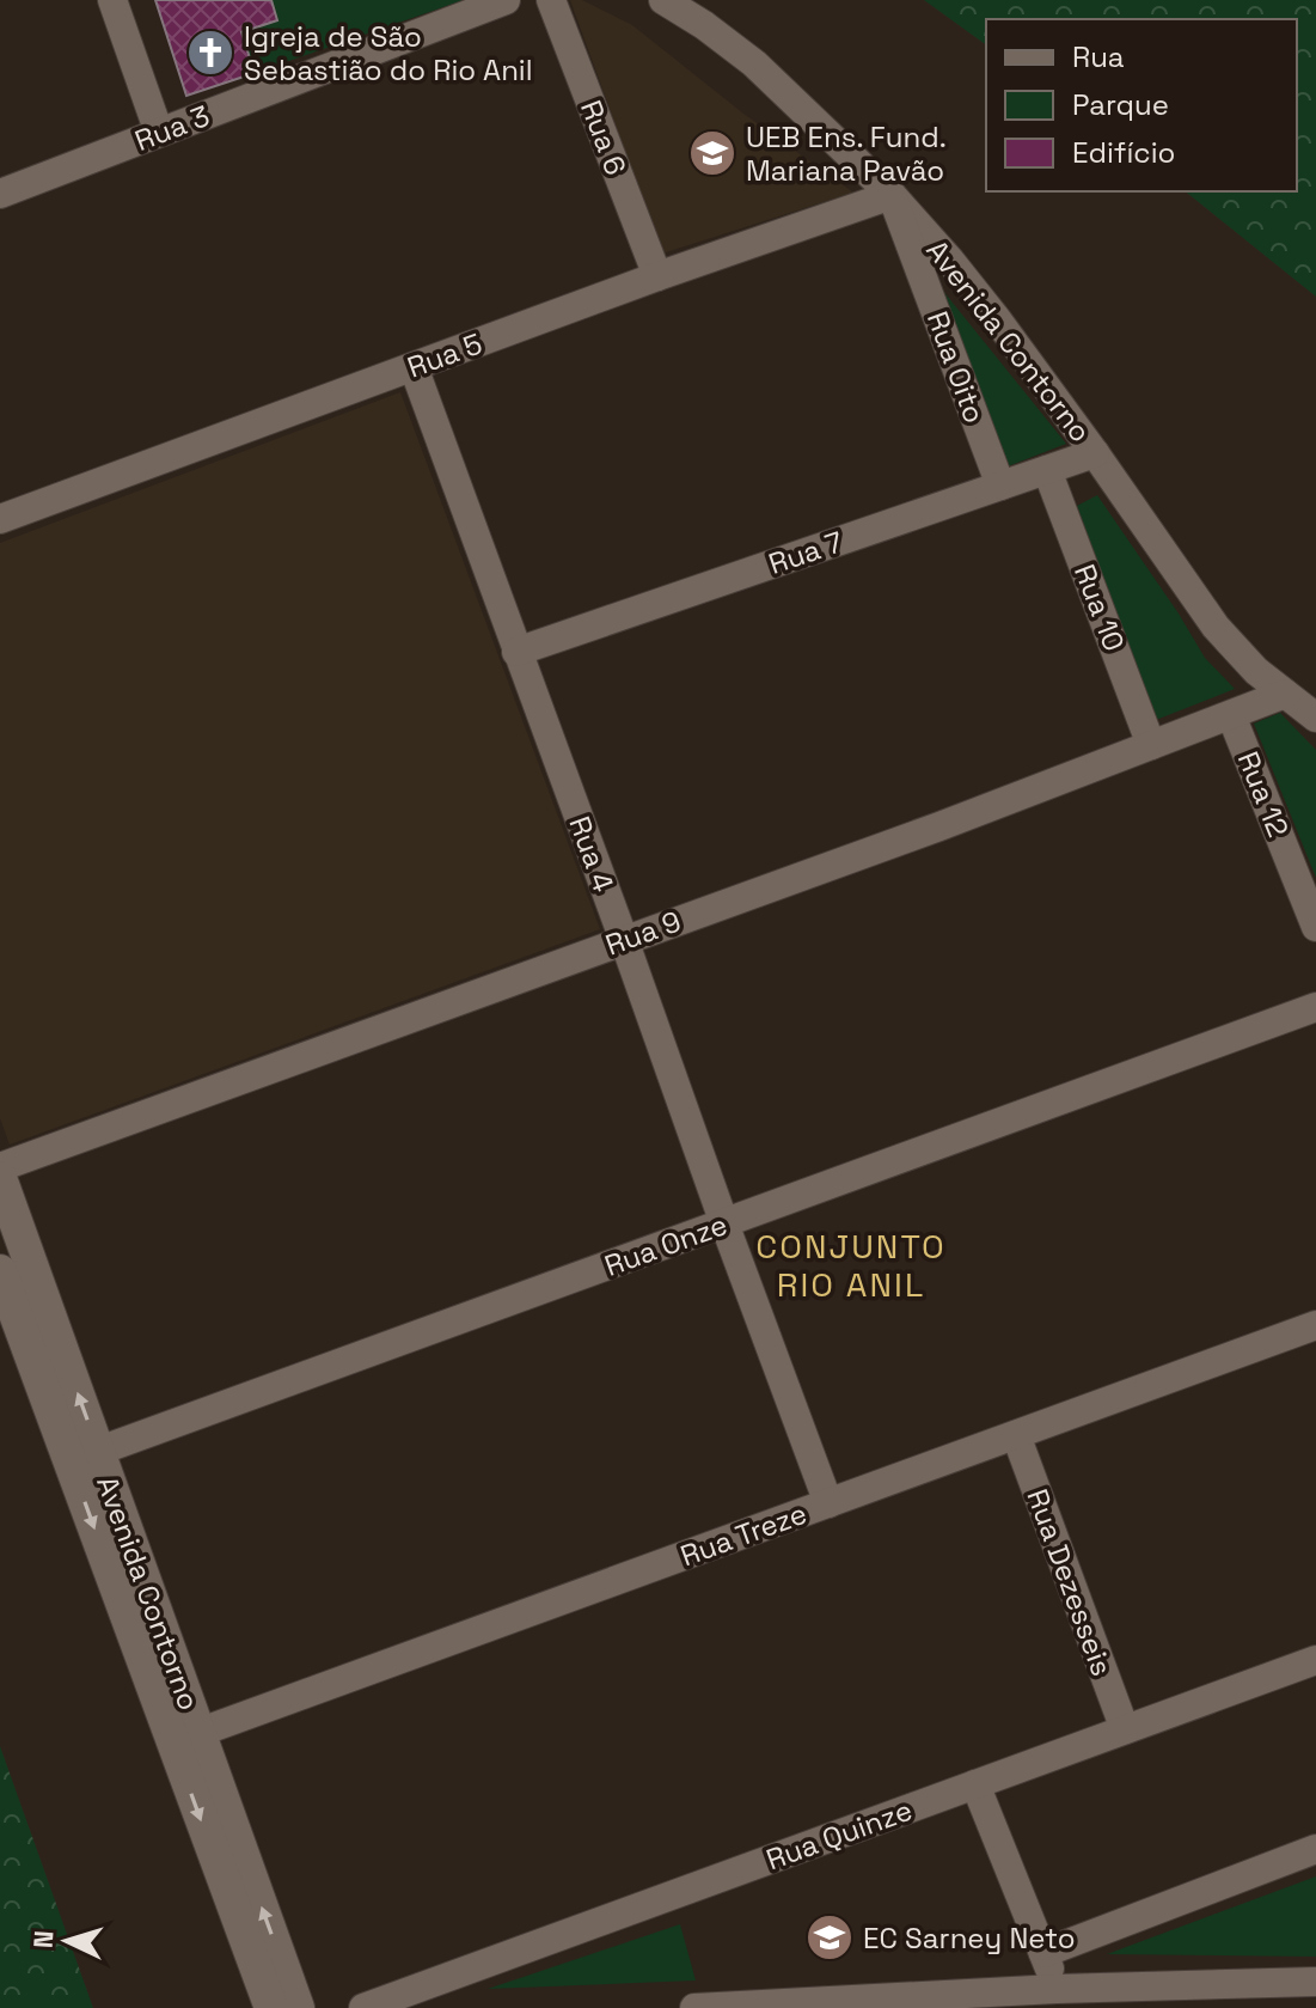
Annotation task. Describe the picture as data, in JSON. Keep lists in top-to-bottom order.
{
  "streets": {
    "street": [
      "Rua 3",
      "Rua 6",
      "Avenida Contorno",
      "Rua 5",
      "Rua Oito",
      "Rua 7",
      "Rua 10",
      "Rua 12",
      "Rua 4",
      "Rua 9",
      "Rua Onze",
      "Rua Treze",
      "Rua Dezesseis",
      "Rua Quinze"
    ]
  },
  "crossings": [
    ["Rua 6", "Rua 5"],
    ["Avenida Contorno", "Rua 5"],
    ["Avenida Contorno", "Rua Oito"],
    ["Avenida Contorno", "Rua 7"],
    ["Avenida Contorno", "Rua 9"],
    ["Avenida Contorno", "Rua Onze"],
    ["Avenida Contorno", "Rua Treze"],
    ["Rua 5", "Rua Oito"],
    ["Rua 5", "Rua 4"],
    ["Rua Oito", "Rua 7"],
    ["Rua 7", "Rua 10"],
    ["Rua 7", "Rua 4"],
    ["Rua 10", "Rua 9"],
    ["Rua 12", "Rua 9"],
    ["Rua 4", "Rua 9"],
    ["Rua 4", "Rua Onze"],
    ["Rua 4", "Rua Treze"],
    ["Rua Treze", "Rua Dezesseis"],
    ["Rua Dezesseis", "Rua Quinze"]
  ],
  "districts": ["CONJUNTO RIO ANIL"],
  "places": {
    "church": ["Igreja de São Sebastião do Rio Anil"],
    "school or university": ["UEB Ens. Fund. Mariana Pavão", "EC Sarney Neto"]
  },
  "legend": ["Rua", "Parque", "Edifício"],
  "north": "left"
}
